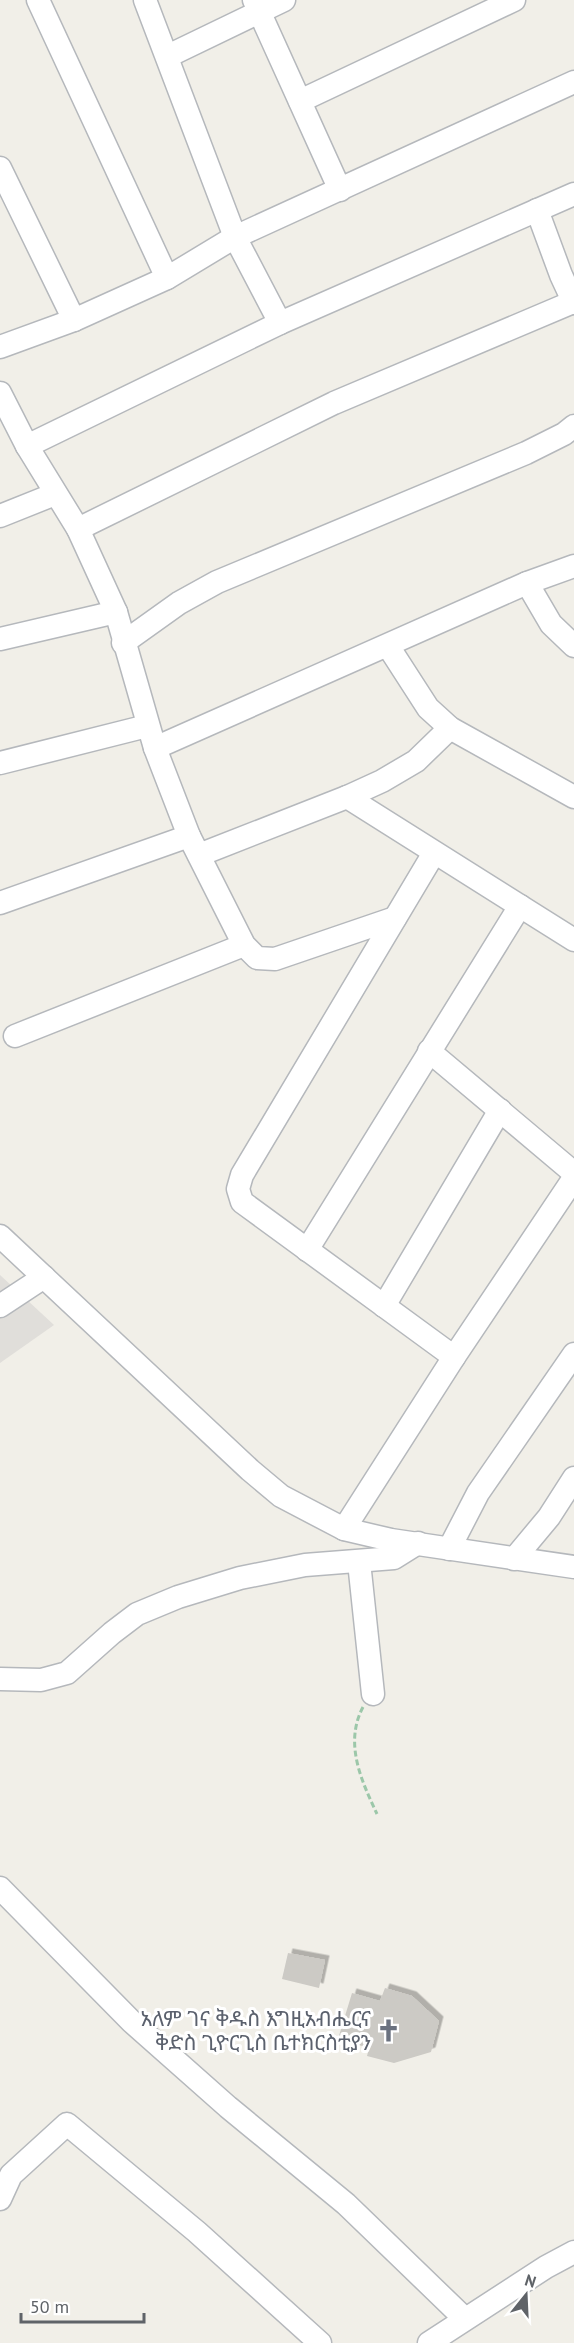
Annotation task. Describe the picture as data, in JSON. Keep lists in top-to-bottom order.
{
  "places": {
    "church": ["አለም ገና ቅዱስ እግዚአብሔርና ቅድስ ጊዮርጊስ ቤተክርስቲያን"]
  },
  "scale_bar": "50 m",
  "north": "top"
}
